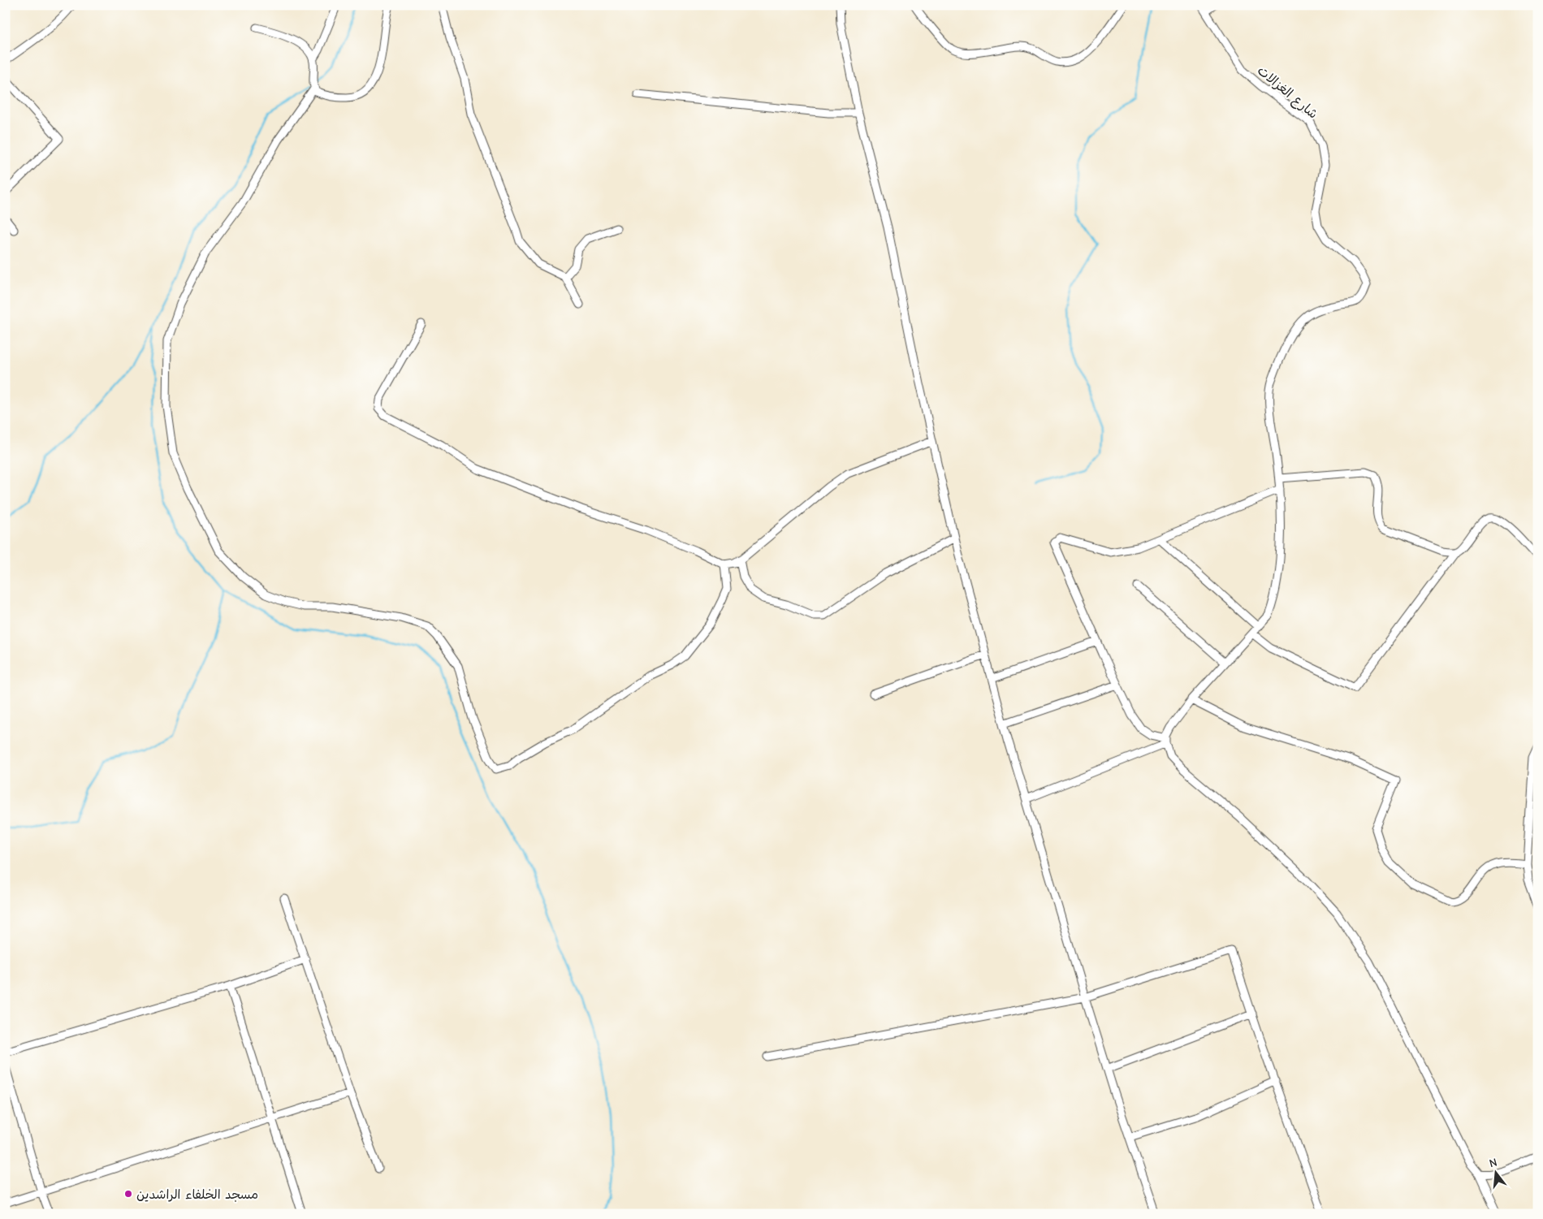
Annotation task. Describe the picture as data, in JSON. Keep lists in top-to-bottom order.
{
  "streets": {
    "street": ["شارع الغزالات"]
  },
  "places": ["مسجد الخلفاء الراشدين"],
  "north": "top"
}
